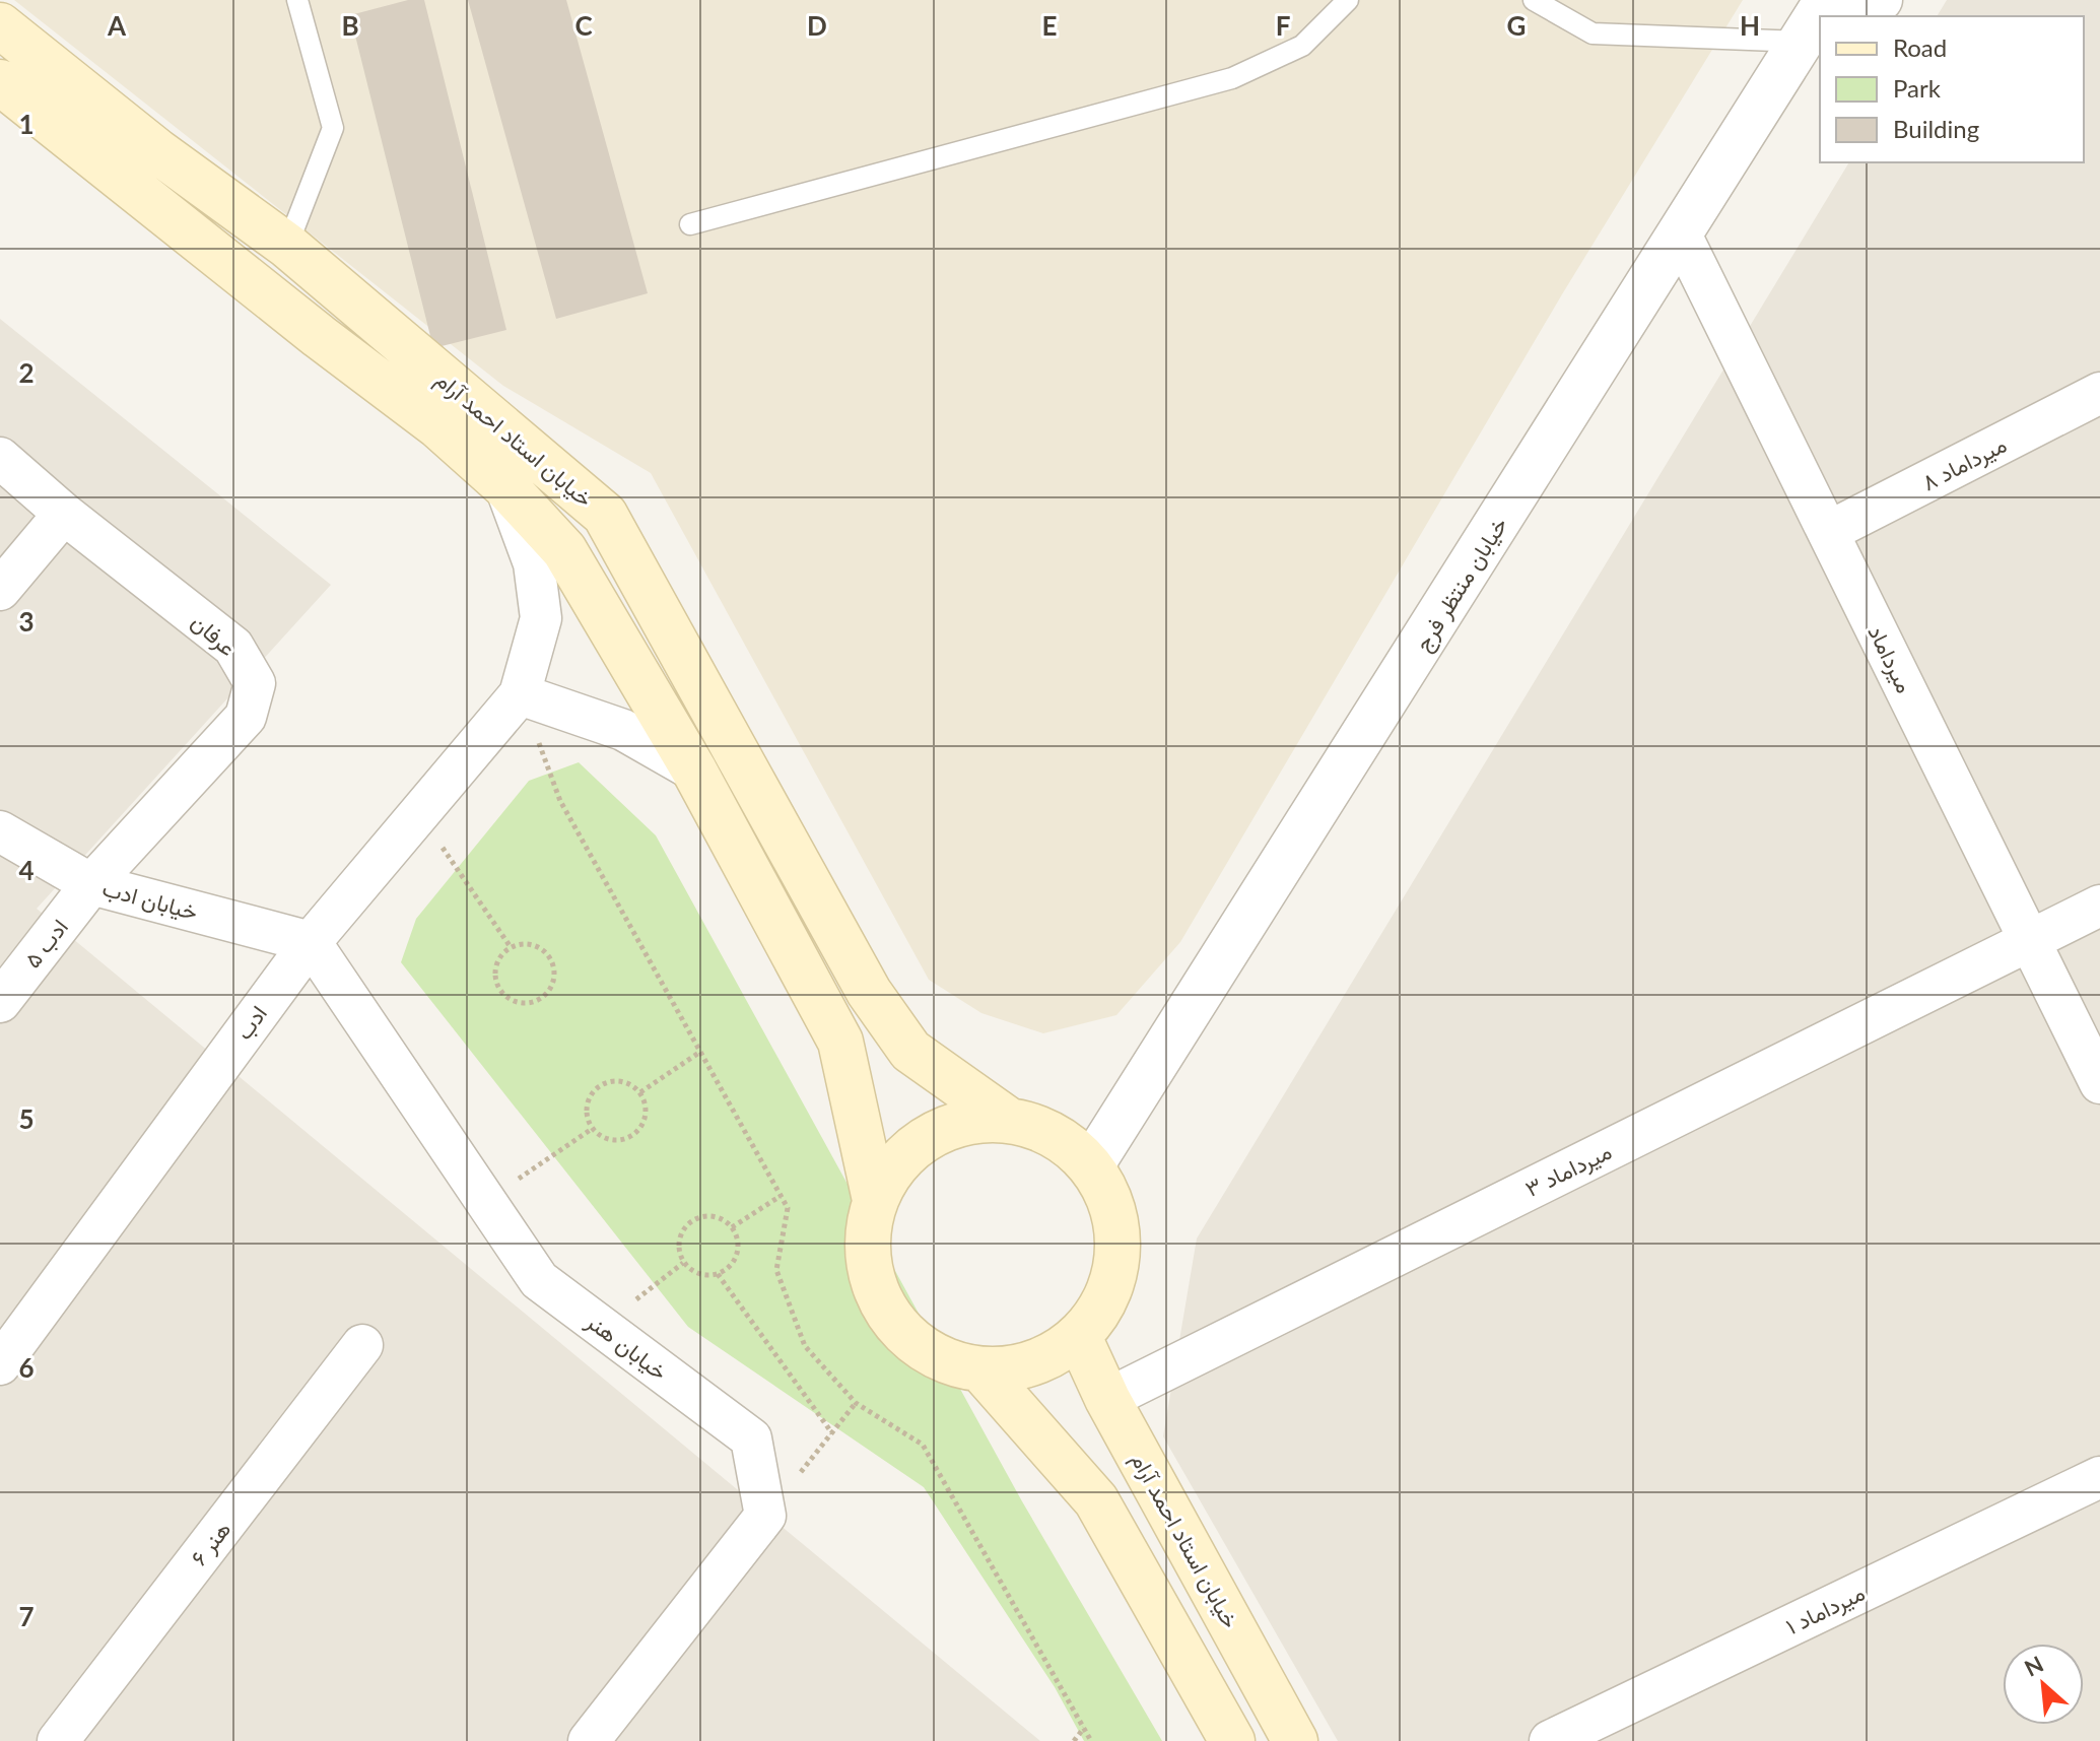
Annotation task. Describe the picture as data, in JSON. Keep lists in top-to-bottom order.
{
  "streets": {
    "main road": ["خیابان استاد احمد آرام"],
    "street": [
      "میرداماد ۸",
      "خیابان منتظر فرج",
      "عرفان",
      "میرداماد",
      "خیابان ادب",
      "ادب ۵",
      "ادب",
      "میرداماد ۳",
      "خیابان هنر",
      "هنر ۶",
      "میرداماد ۱"
    ]
  },
  "crossings": [
    ["خیابان استاد احمد آرام", "خیابان منتظر فرج"],
    ["خیابان استاد احمد آرام", "میرداماد ۳"],
    ["میرداماد ۸", "میرداماد"],
    ["خیابان منتظر فرج", "میرداماد"],
    ["عرفان", "خیابان ادب"],
    ["عرفان", "ادب ۵"],
    ["میرداماد", "میرداماد ۳"],
    ["خیابان ادب", "ادب ۵"],
    ["خیابان ادب", "ادب"],
    ["خیابان ادب", "خیابان هنر"],
    ["ادب", "خیابان هنر"]
  ],
  "legend": ["Road", "Park", "Building"],
  "north": "top left",
  "grid": {
    "columns": [
      "A",
      "B",
      "C",
      "D",
      "E",
      "F",
      "G",
      "H"
    ],
    "rows": [
      "1",
      "2",
      "3",
      "4",
      "5",
      "6",
      "7"
    ]
  }
}
